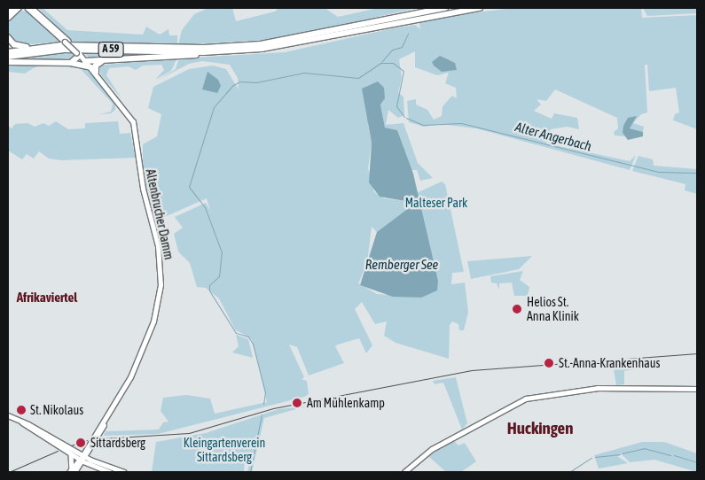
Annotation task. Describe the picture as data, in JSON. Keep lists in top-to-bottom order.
{
  "streets": {
    "highway": ["A 59"],
    "main road": ["Altenbrucher Damm"]
  },
  "districts": ["Afrikaviertel", "Huckingen"],
  "water": ["Alter Angerbach", "Remberger See"],
  "parks": ["Malteser Park", "Kleingartenverein Sittardsberg"],
  "places": [
    "Helios St. Anna Klinik",
    "St.-Anna-Krankenhaus",
    "Am Mühlenkamp",
    "St. Nikolaus",
    "Sittardsberg"
  ]
}
